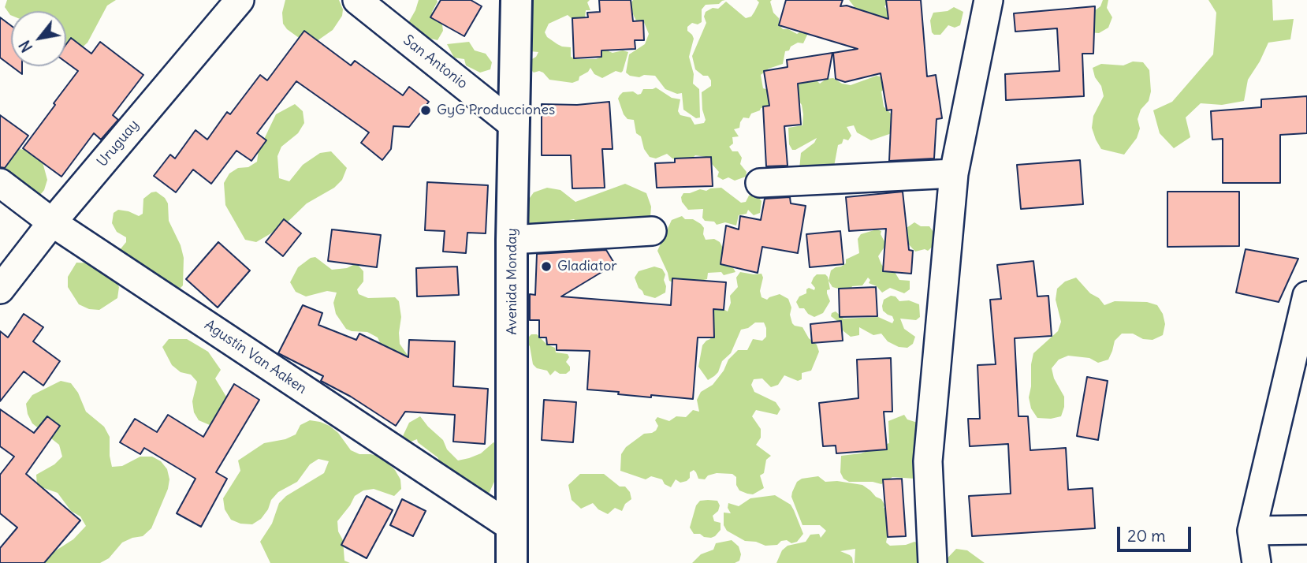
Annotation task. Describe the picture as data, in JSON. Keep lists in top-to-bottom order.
{
  "streets": {
    "main road": ["Avenida Monday"],
    "street": ["San Antonio", "Uruguay", "Agustín Van Aaken"]
  },
  "crossings": [
    ["San Antonio", "Avenida Monday"],
    ["Uruguay", "Agustín Van Aaken"],
    ["Avenida Monday", "Agustín Van Aaken"]
  ],
  "places": ["GyG Producciones", "Gladiator"],
  "scale_bar": "20 m",
  "north": "bottom left"
}
